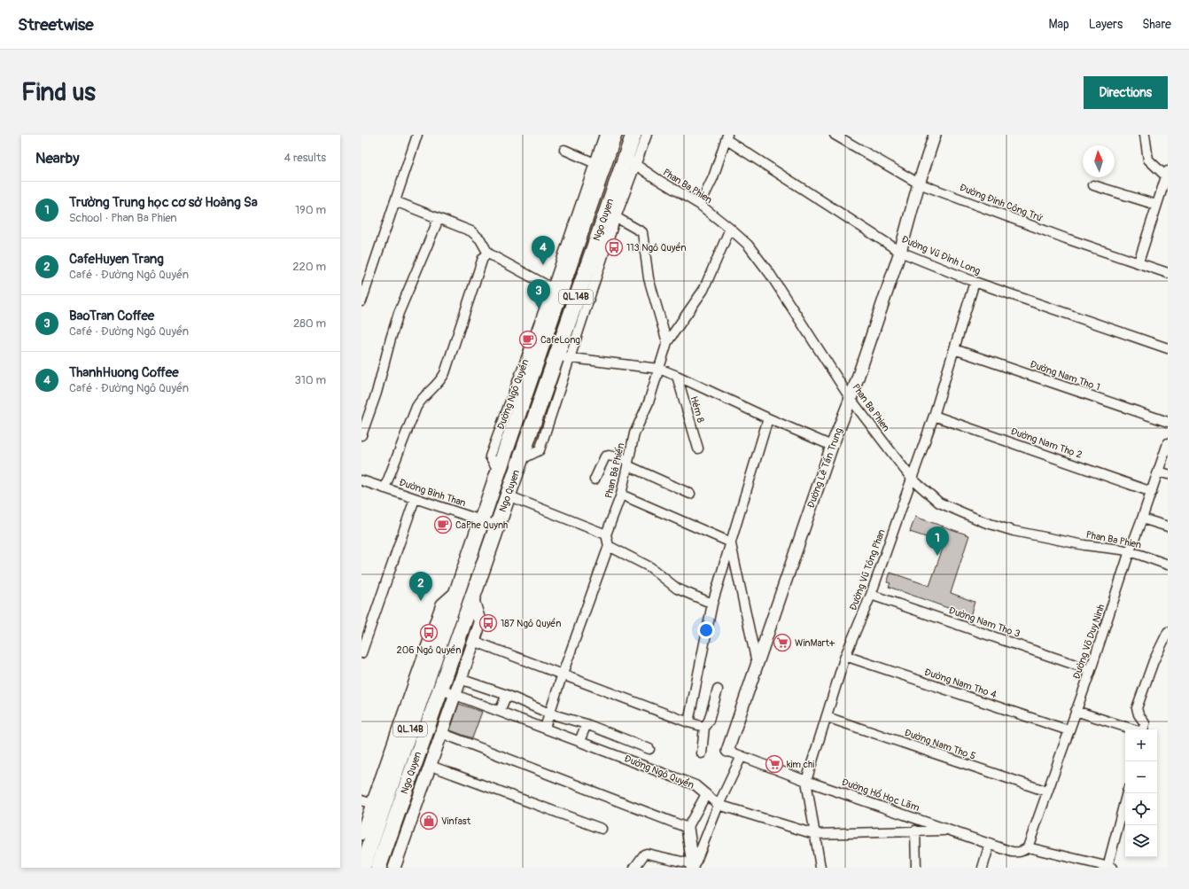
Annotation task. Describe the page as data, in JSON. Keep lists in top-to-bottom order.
{
  "streets": {
    "highway": ["Ngo Quyen", "QL.14B"],
    "street": [
      "Phan Ba Phien",
      "Đường Đinh Công Trứ",
      "Đường Vũ Đình Long",
      "Đường Nam Thọ 1",
      "Đường Ngô Quyền",
      "Hẻm 8",
      "Đường Nam Thọ 2",
      "Đường Lê Tấn Trung",
      "Phan Bá Phiến",
      "Đường Bình Than",
      "Đường Vũ Tông Phan",
      "Đường Nam Thọ 3",
      "Đường Võ Duy Ninh",
      "Đường Nam Thọ 4",
      "Đường Nam Thọ 5",
      "Đường Hồ Học Lãm"
    ]
  },
  "crossings": [
    ["Phan Ba Phien", "Ngo Quyen"],
    ["Phan Ba Phien", "Đường Lê Tấn Trung"],
    ["Phan Ba Phien", "Phan Bá Phiến"],
    ["Phan Ba Phien", "Đường Vũ Tông Phan"],
    ["Phan Ba Phien", "Đường Võ Duy Ninh"],
    ["Đường Đinh Công Trứ", "Đường Lê Tấn Trung"],
    ["Ngo Quyen", "Đường Ngô Quyền"],
    ["Ngo Quyen", "Đường Bình Than"],
    ["Đường Vũ Đình Long", "Đường Lê Tấn Trung"],
    ["Đường Vũ Đình Long", "Đường Vũ Tông Phan"],
    ["Đường Nam Thọ 1", "Đường Vũ Tông Phan"],
    ["Đường Ngô Quyền", "Đường Vũ Tông Phan"],
    ["Đường Ngô Quyền", "Đường Hồ Học Lãm"],
    ["Đường Nam Thọ 2", "Đường Vũ Tông Phan"],
    ["Đường Nam Thọ 2", "Đường Võ Duy Ninh"],
    ["Đường Lê Tấn Trung", "Đường Hồ Học Lãm"],
    ["Đường Vũ Tông Phan", "Đường Nam Thọ 3"],
    ["Đường Vũ Tông Phan", "Đường Nam Thọ 4"],
    ["Đường Vũ Tông Phan", "Đường Nam Thọ 5"],
    ["Đường Vũ Tông Phan", "Đường Hồ Học Lãm"],
    ["Đường Nam Thọ 3", "Đường Võ Duy Ninh"],
    ["Đường Võ Duy Ninh", "Đường Nam Thọ 4"],
    ["Đường Võ Duy Ninh", "Đường Nam Thọ 5"],
    ["Đường Võ Duy Ninh", "Đường Hồ Học Lãm"]
  ],
  "places": {
    "bus stop": ["113 Ngô Quyền", "187 Ngô Quyền", "206 Ngô Quyền"],
    "cafe": ["CafeLong", "CaPhe Quynh"],
    "supermarket": ["WinMart+", "kim chi"],
    "shop": ["Vinfast"]
  },
  "north": "top",
  "page": {
    "header": "Streetwise",
    "nav": ["Map", "Layers", "Share"],
    "buttons": "Directions",
    "title": "Find us",
    "heading": ["Nearby", "4 results"],
    "list": [
      {
        "mark": "1",
        "name": "Trường Trung học cơ sở Hoàng Sa",
        "note": "School · Phan Ba Phien",
        "value": "190 m"
      },
      {
        "mark": "2",
        "name": "CafeHuyen Trang",
        "note": "Café · Đường Ngô Quyền",
        "value": "220 m"
      },
      {
        "mark": "3",
        "name": "BaoTran Coffee",
        "note": "Café · Đường Ngô Quyền",
        "value": "280 m"
      },
      {
        "mark": "4",
        "name": "ThanhHuong Coffee",
        "note": "Café · Đường Ngô Quyền",
        "value": "310 m"
      }
    ],
    "pins": [
      "4",
      "3",
      "1",
      "2"
    ],
    "map_buttons": ["+", "−"]
  }
}
